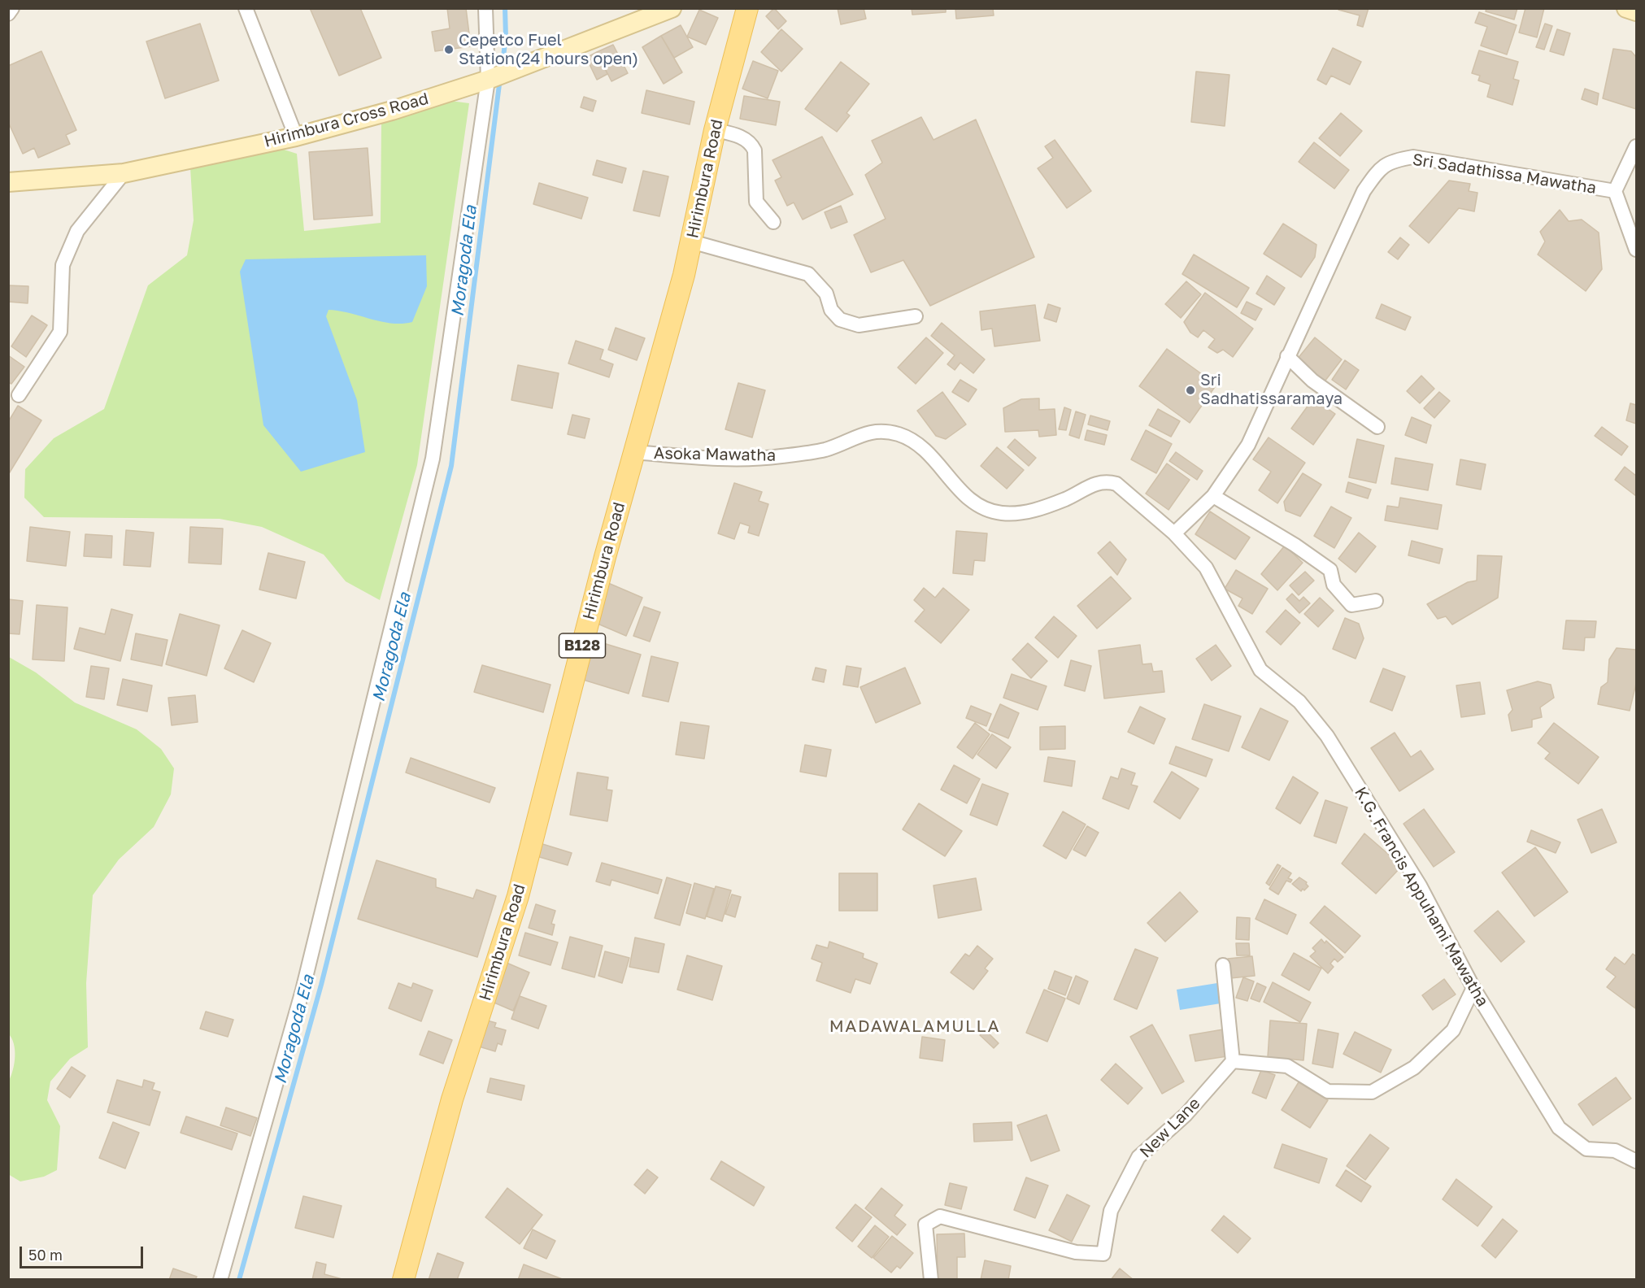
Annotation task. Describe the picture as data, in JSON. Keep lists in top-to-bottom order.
{
  "streets": {
    "main road": ["Hirimbura Cross Road", "Hirimbura Road", "B128"],
    "street": [
      "Sri Sadathissa Mawatha",
      "Asoka Mawatha",
      "K.G. Francis Appuhami Mawatha",
      "New Lane"
    ]
  },
  "crossings": [
    ["Sri Sadathissa Mawatha", "Asoka Mawatha"],
    ["Sri Sadathissa Mawatha", "K.G. Francis Appuhami Mawatha"],
    ["Hirimbura Road", "Asoka Mawatha"],
    ["Asoka Mawatha", "K.G. Francis Appuhami Mawatha"]
  ],
  "districts": ["MADAWALAMULLA"],
  "water": ["Moragoda Ela"],
  "places": ["Cepetco Fuel Station(24 hours open)", "Sri Sadhatissaramaya"],
  "scale_bar": "50 m"
}
